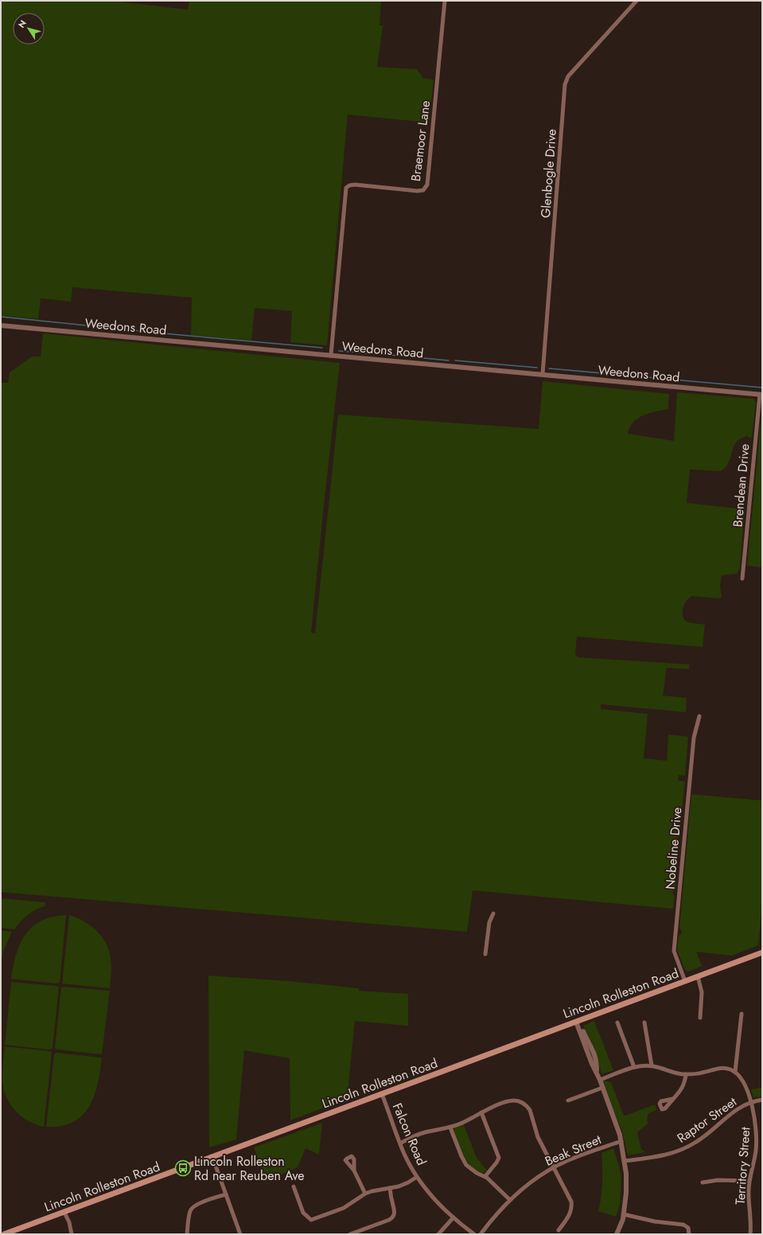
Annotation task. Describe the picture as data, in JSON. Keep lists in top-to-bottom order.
{
  "streets": {
    "main road": ["Lincoln Rolleston Road"],
    "street": [
      "Braemoor Lane",
      "Glenbogle Drive",
      "Weedons Road",
      "Brendean Drive",
      "Nobeline Drive",
      "Raptor Street",
      "Falcon Road",
      "Beak Street",
      "Territory Street"
    ]
  },
  "crossings": [
    ["Braemoor Lane", "Weedons Road"],
    ["Glenbogle Drive", "Weedons Road"],
    ["Weedons Road", "Brendean Drive"],
    ["Nobeline Drive", "Lincoln Rolleston Road"],
    ["Lincoln Rolleston Road", "Falcon Road"],
    ["Raptor Street", "Territory Street"]
  ],
  "places": {
    "bus stop": ["Lincoln Rolleston Rd near Reuben Ave"]
  },
  "north": "top left"
}
